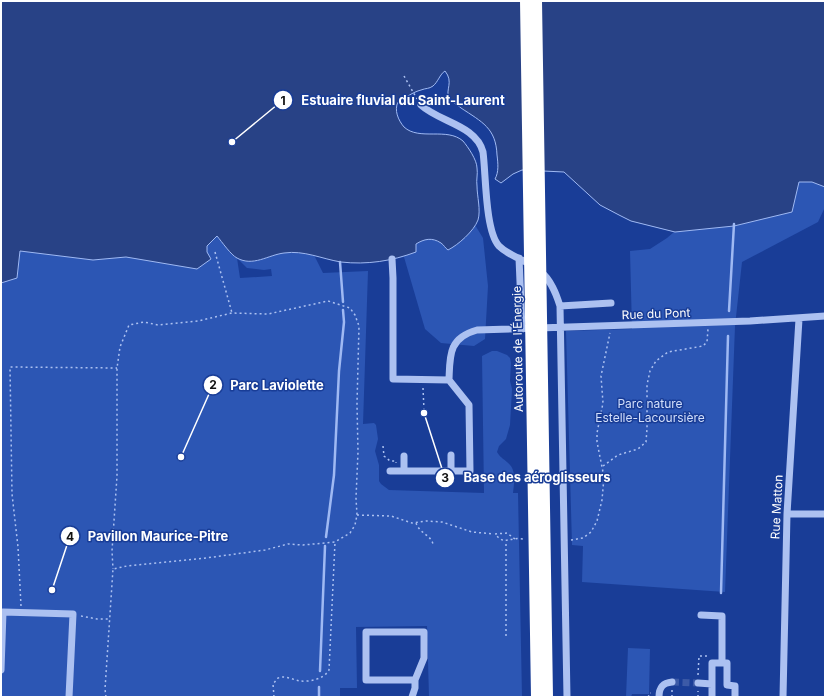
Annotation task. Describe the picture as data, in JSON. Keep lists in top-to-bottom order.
{
  "streets": {
    "highway": ["Autoroute de l'Énergie"],
    "street": ["Rue du Pont", "Rue Matton"]
  },
  "crossings": [
    ["Rue du Pont", "Rue Matton"]
  ],
  "parks": ["Parc nature Estelle-Lacoursière"],
  "places": [
    "Estuaire fluvial du Saint-Laurent",
    "Base des aéroglisseurs",
    "Parc Laviolette",
    "Pavillon Maurice-Pitre"
  ]
}
